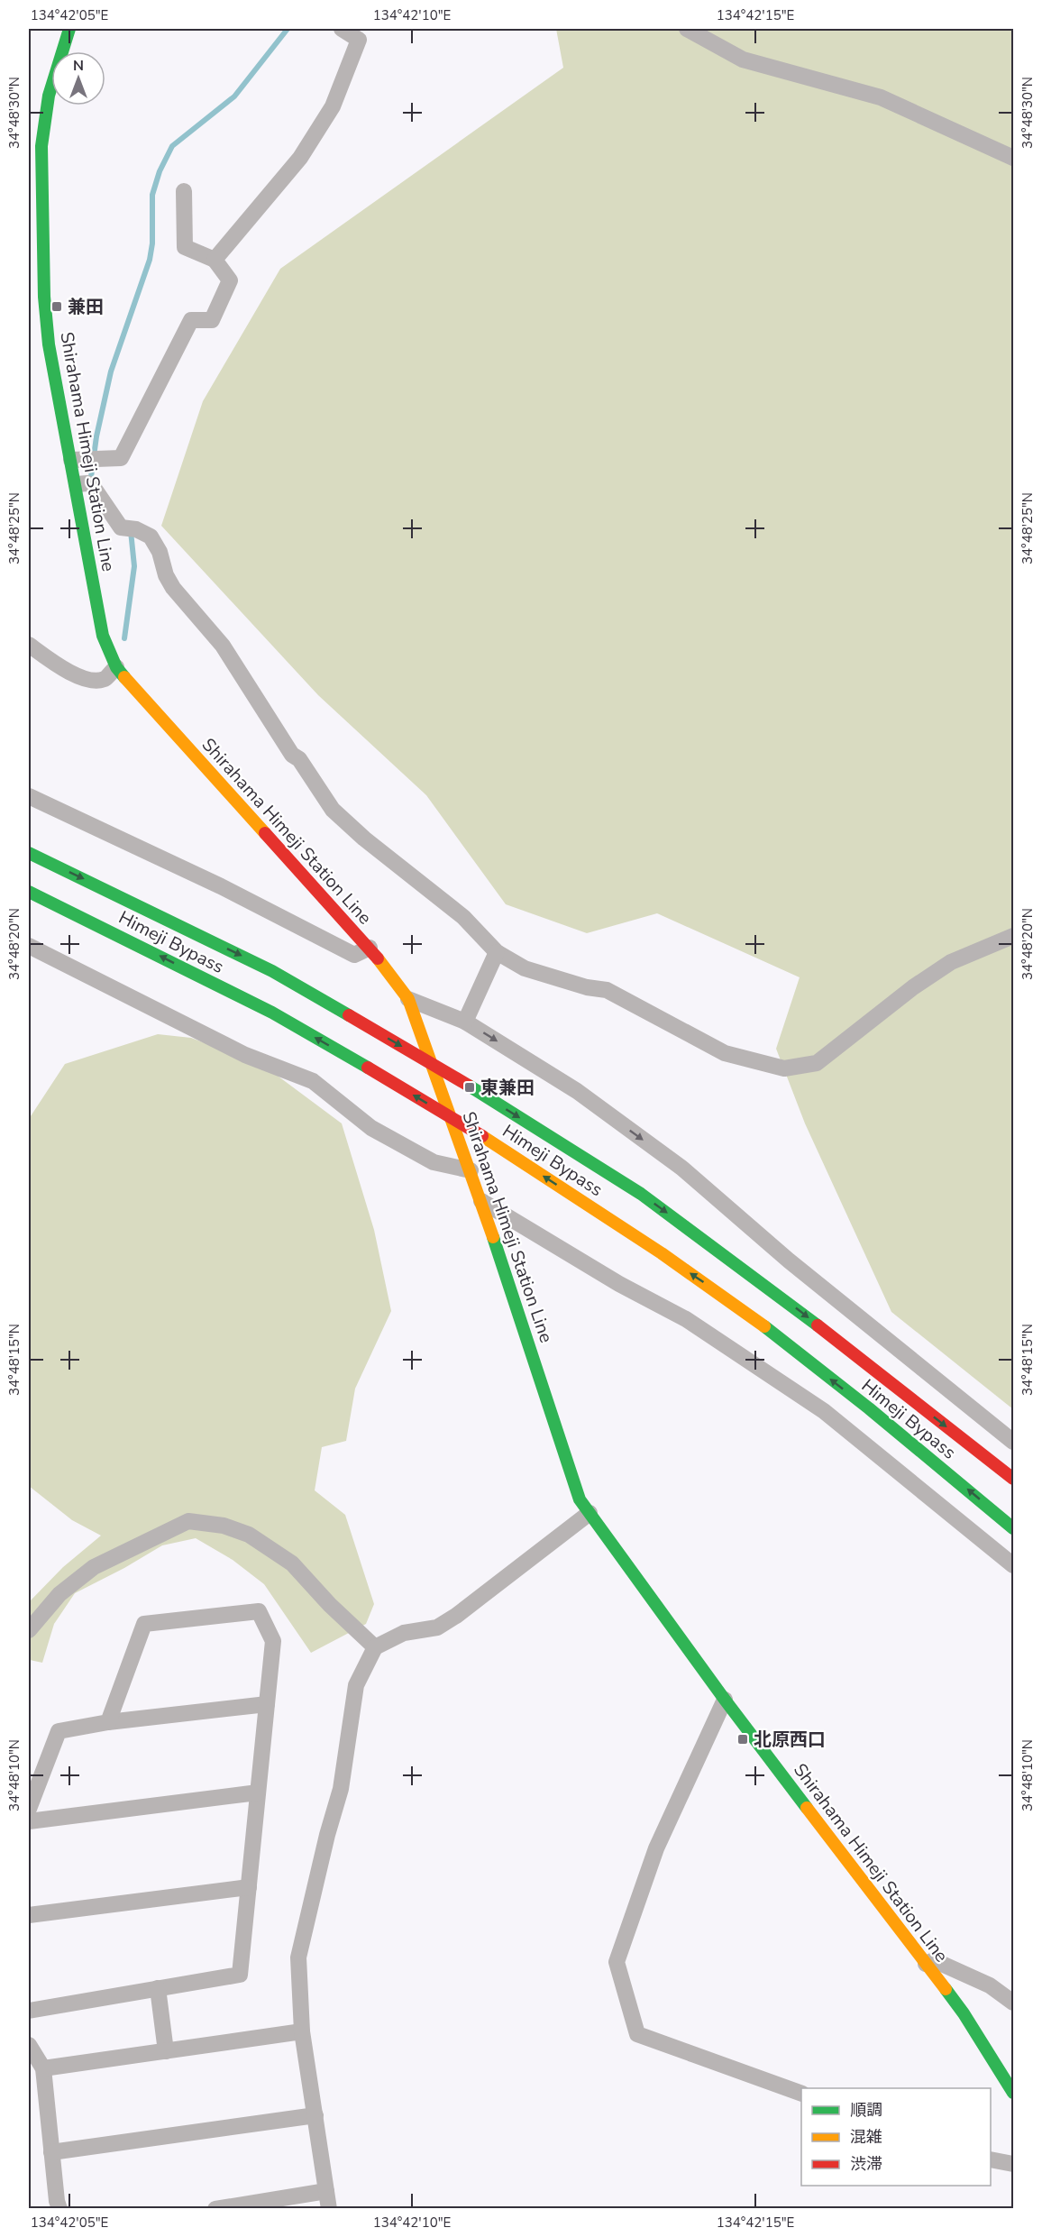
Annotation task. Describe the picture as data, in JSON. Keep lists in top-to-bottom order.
{
  "streets": {
    "main road": ["Shirahama Himeji Station Line", "Himeji Bypass"]
  },
  "places": {
    "transit": ["兼田", "東兼田", "北原西口"]
  },
  "legend": ["順調", "混雑", "渋滞"],
  "north": "top",
  "coordinates": [
    "134°42'05\"E",
    "134°42'10\"E",
    "134°42'15\"E",
    "34°48'30\"N",
    "34°48'25\"N",
    "34°48'20\"N",
    "34°48'15\"N",
    "34°48'10\"N"
  ]
}
